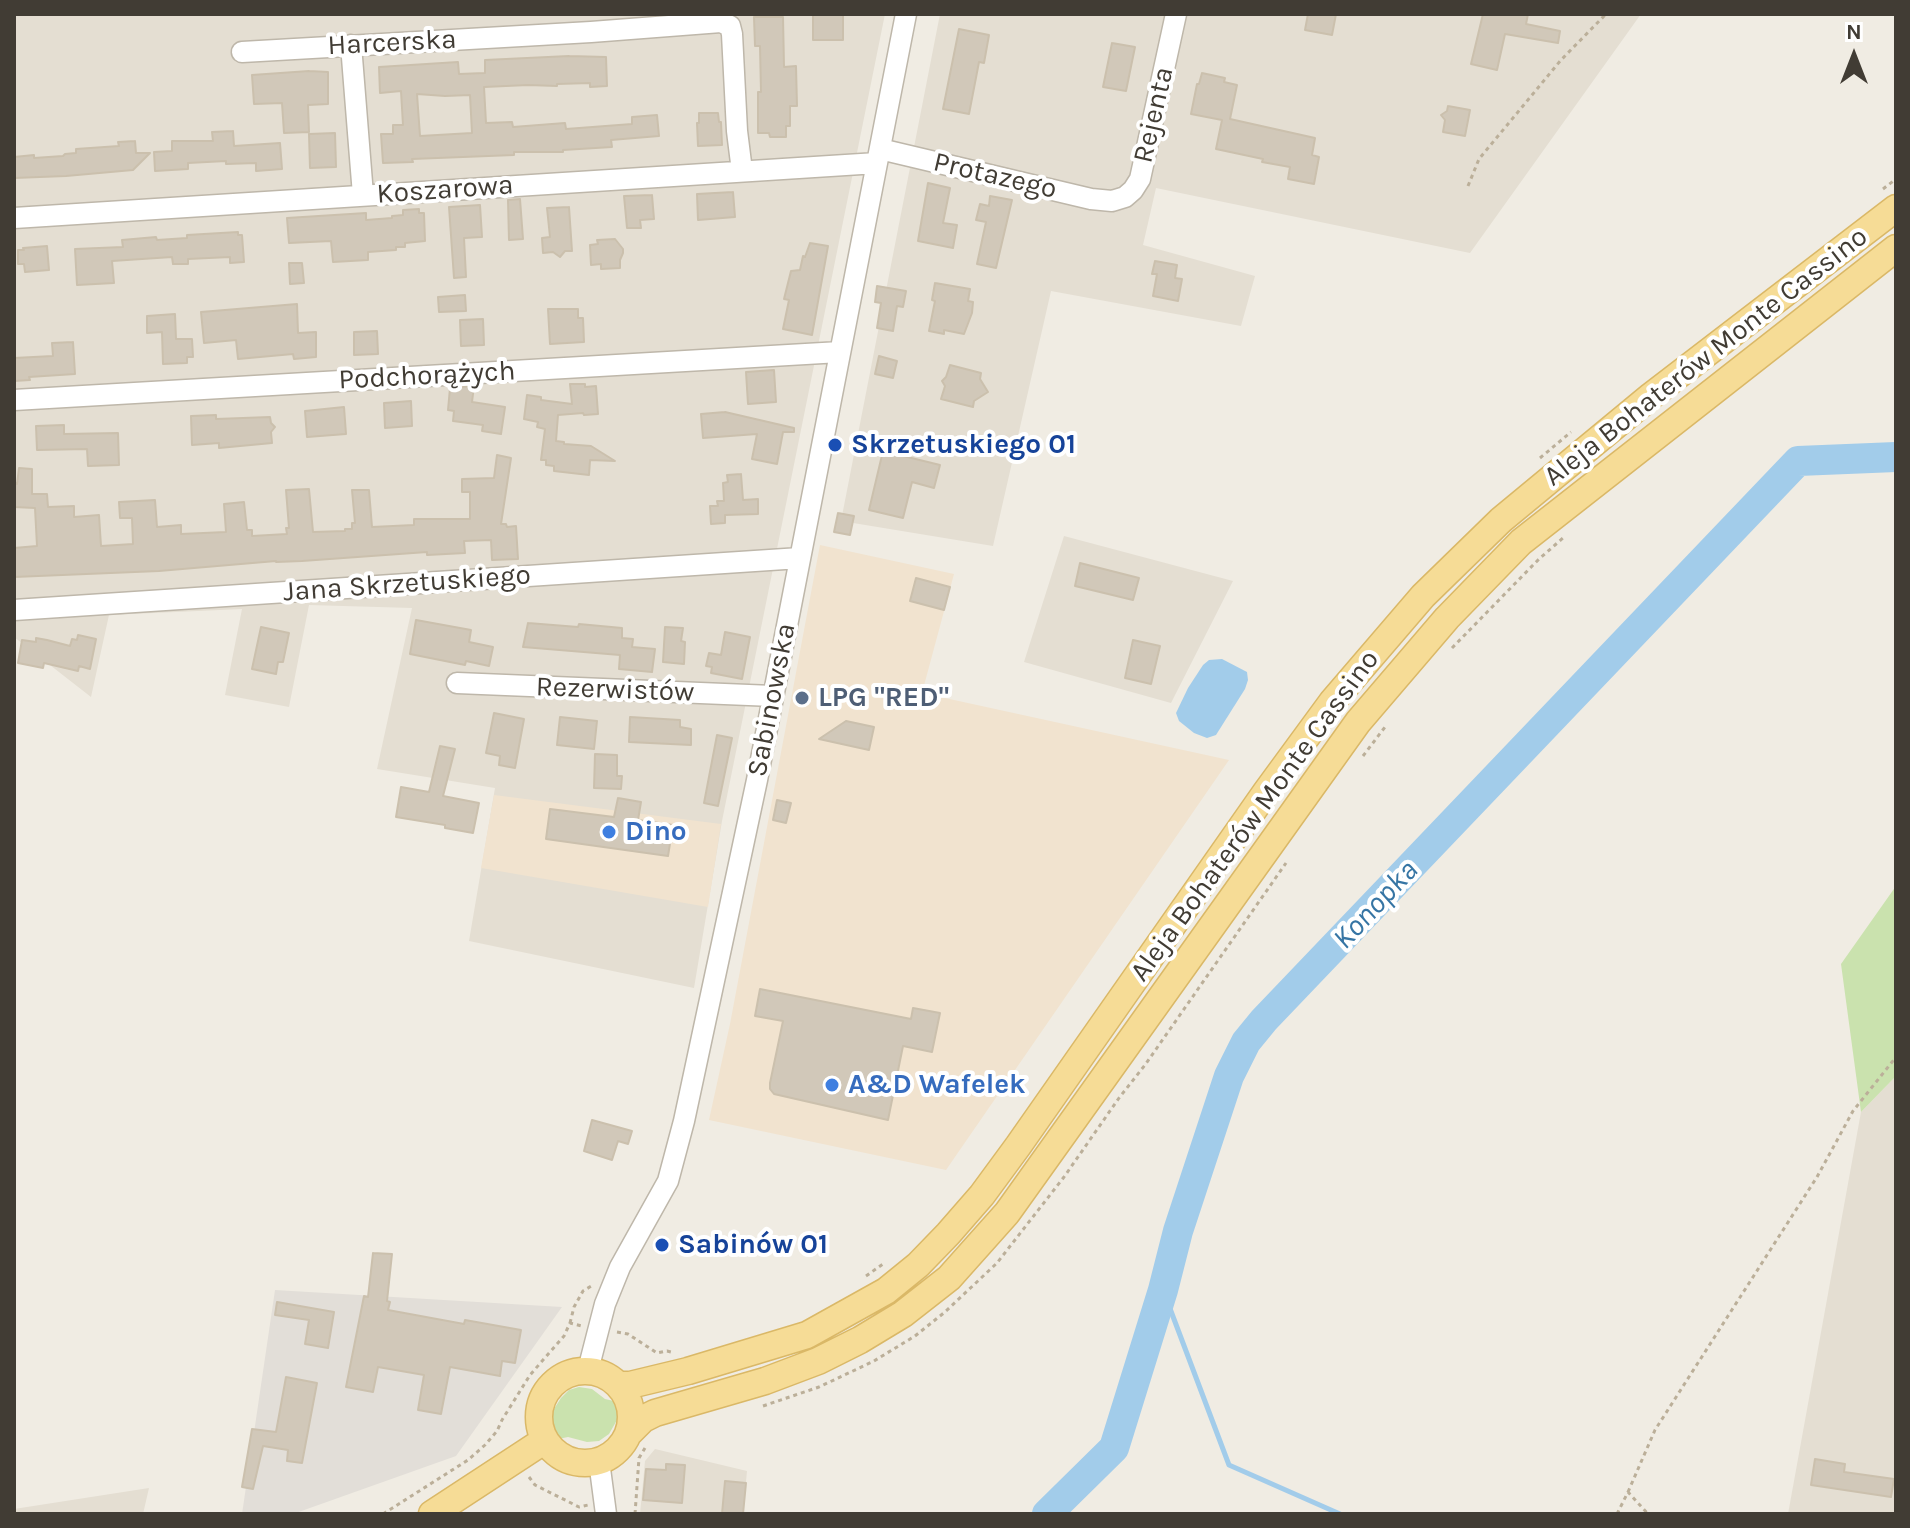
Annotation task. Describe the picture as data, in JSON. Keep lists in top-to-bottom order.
{
  "streets": {
    "main road": ["Aleja Bohaterów Monte Cassino"],
    "street": [
      "Harcerska",
      "Rejenta",
      "Protazego",
      "Koszarowa",
      "Podchorążych",
      "Jana Skrzetuskiego",
      "Rezerwistów",
      "Sabinowska"
    ]
  },
  "crossings": [
    ["Harcerska", "Koszarowa"],
    ["Rejenta", "Protazego"],
    ["Protazego", "Koszarowa"],
    ["Protazego", "Sabinowska"],
    ["Koszarowa", "Sabinowska"],
    ["Aleja Bohaterów Monte Cassino", "Sabinowska"],
    ["Podchorążych", "Sabinowska"],
    ["Jana Skrzetuskiego", "Sabinowska"],
    ["Rezerwistów", "Sabinowska"]
  ],
  "water": ["Konopka"],
  "places": [
    "Skrzetuskiego 01",
    "LPG \"RED\"",
    "Dino",
    "A&D Wafelek",
    "Sabinów 01"
  ],
  "north": "top"
}
